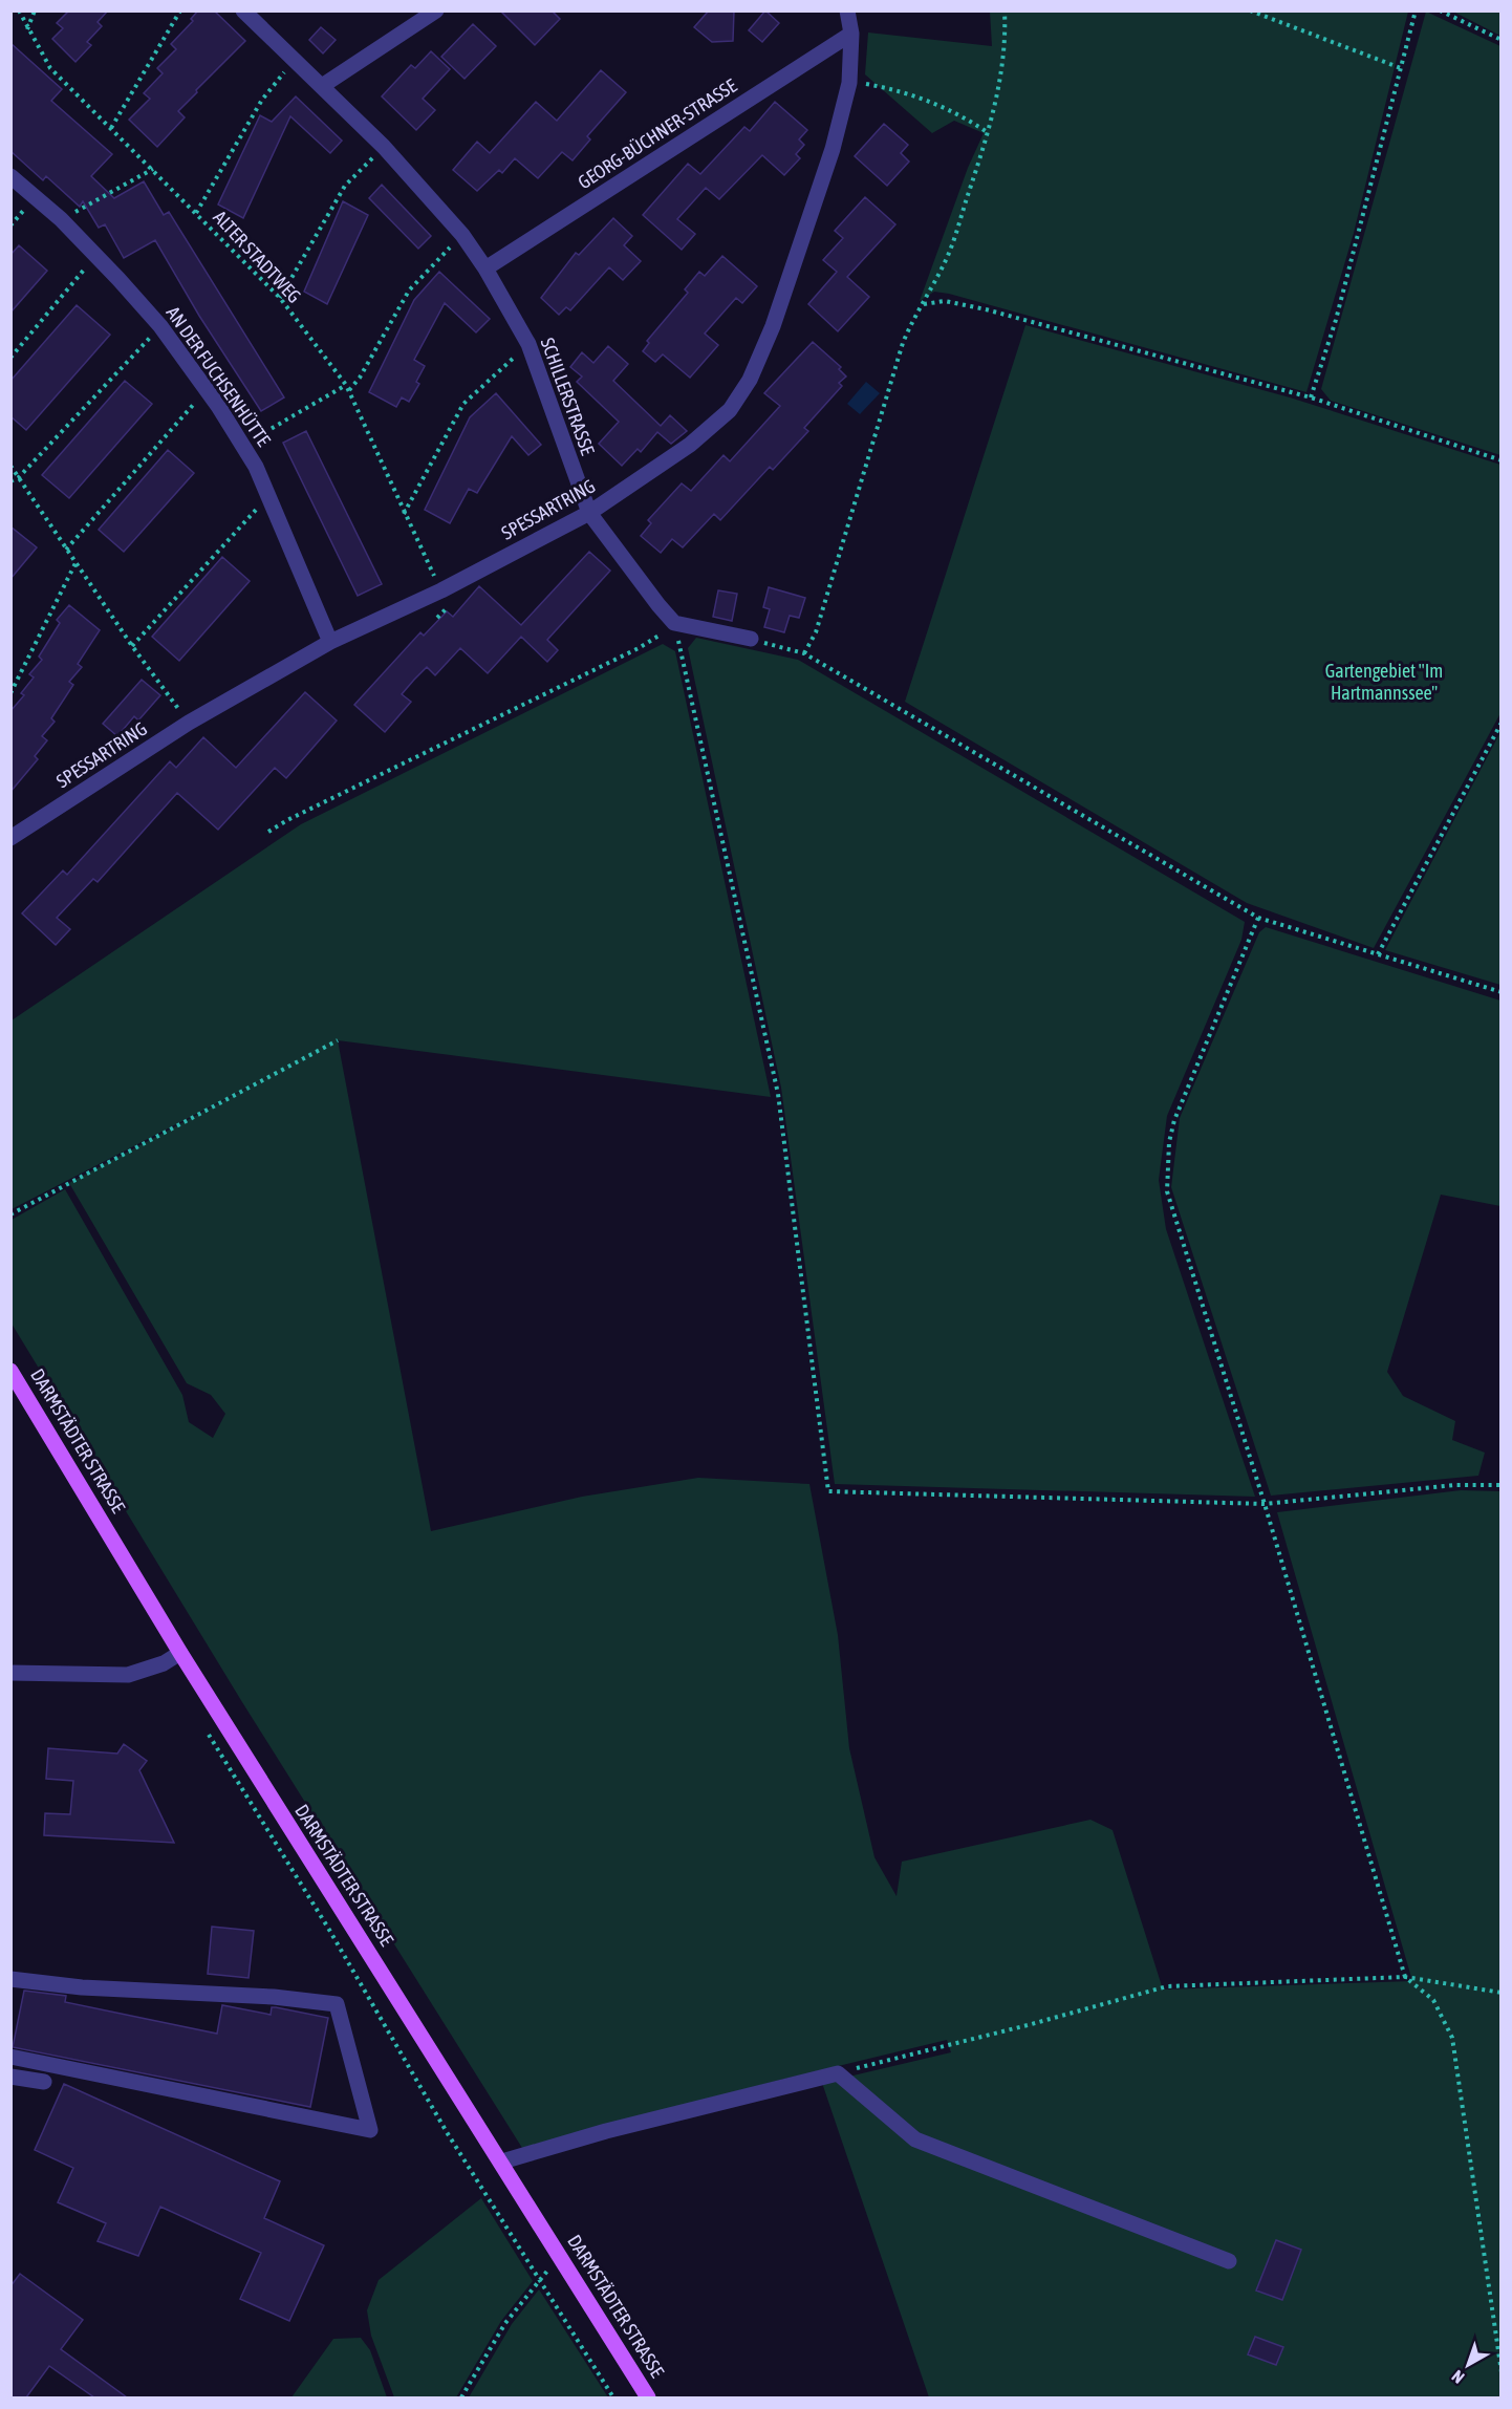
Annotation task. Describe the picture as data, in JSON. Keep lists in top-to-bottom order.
{
  "streets": {
    "main road": ["DARMSTÄDTER STRASSE"],
    "street": [
      "GEORG-BÜCHNER-STRASSE",
      "AN DER FUCHSENHÜTTE",
      "SCHILLERSTRASSE",
      "SPESSARTRING"
    ],
    "path": ["ALTER STADTWEG"]
  },
  "crossings": [
    ["GEORG-BÜCHNER-STRASSE", "SCHILLERSTRASSE"],
    ["GEORG-BÜCHNER-STRASSE", "SPESSARTRING"],
    ["ALTER STADTWEG", "SPESSARTRING"],
    ["AN DER FUCHSENHÜTTE", "SPESSARTRING"],
    ["SCHILLERSTRASSE", "SPESSARTRING"]
  ],
  "parks": ["Gartengebiet \"Im Hartmannssee\""],
  "north": "bottom left"
}
